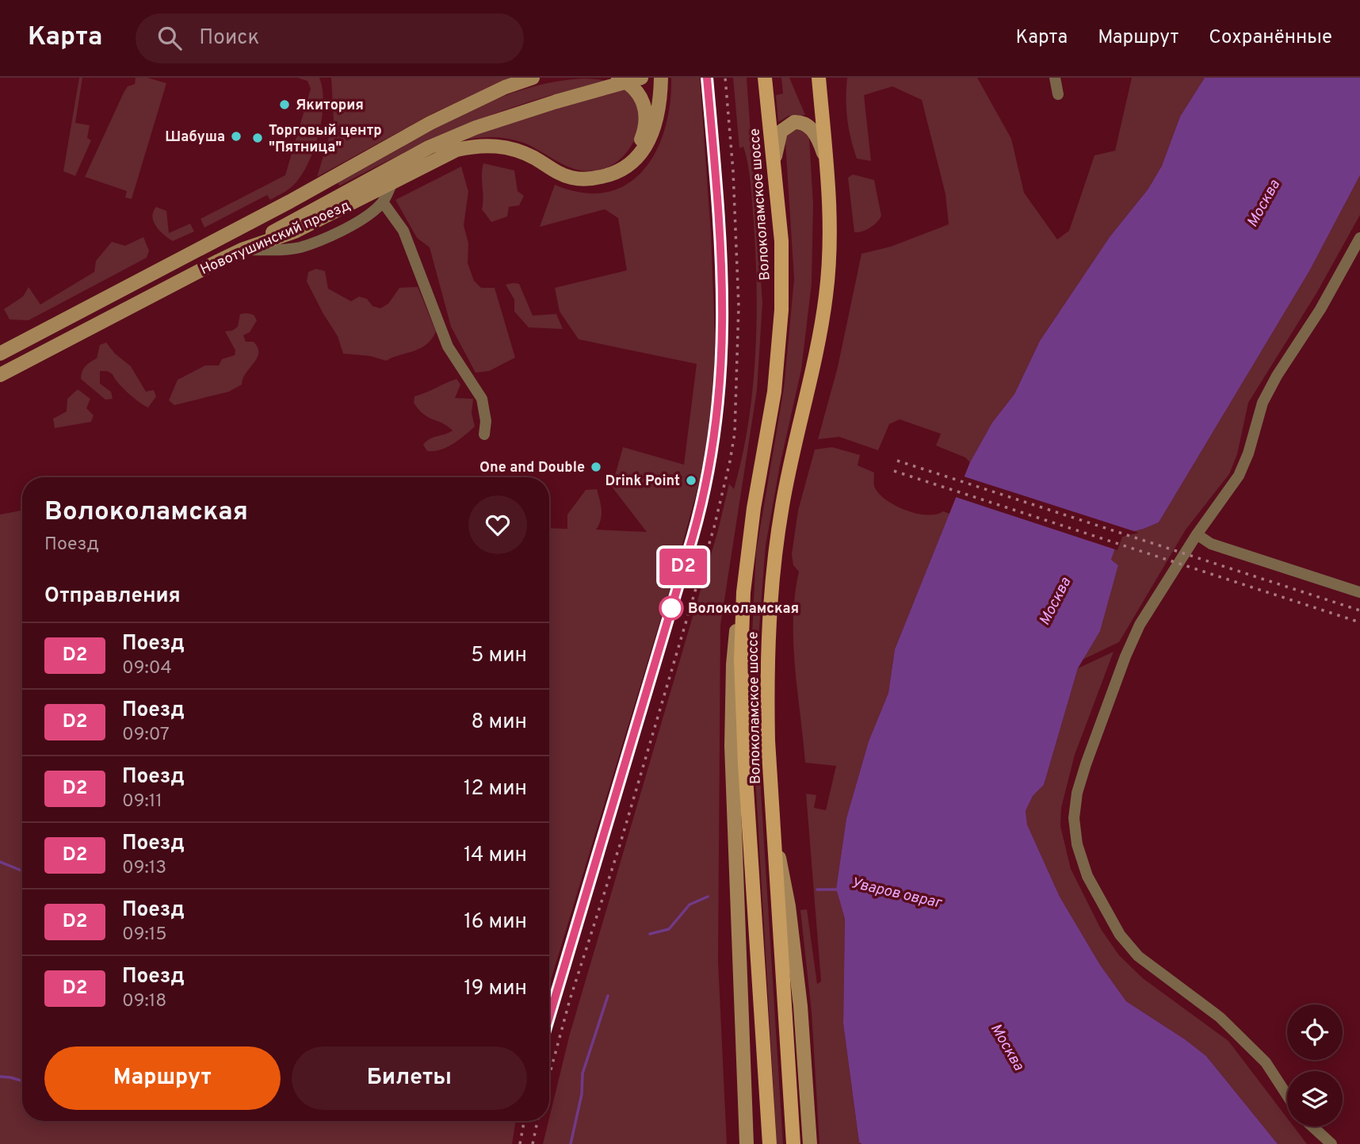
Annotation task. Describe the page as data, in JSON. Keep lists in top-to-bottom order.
{
  "streets": {
    "main road": ["Волоколамское шоссе", "Новотушинский проезд"]
  },
  "water": ["Москва", "Уваров овраг"],
  "places": [
    "Якитория",
    "Шабуша",
    "Торговый центр \"Пятница\"",
    "One and Double",
    "Drink Point",
    "Волоколамская"
  ],
  "page": {
    "header": "Карта",
    "search": "Поиск",
    "nav": ["Карта", "Маршрут", "Сохранённые"],
    "on_map": "D2",
    "heading": [
      ["Волоколамская", "Поезд"],
      "Отправления"
    ],
    "list": [
      {
        "mark": "D2",
        "name": "Поезд",
        "note": "09:04",
        "value": "5 мин"
      },
      {
        "mark": "D2",
        "name": "Поезд",
        "note": "09:07",
        "value": "8 мин"
      },
      {
        "mark": "D2",
        "name": "Поезд",
        "note": "09:11",
        "value": "12 мин"
      },
      {
        "mark": "D2",
        "name": "Поезд",
        "note": "09:13",
        "value": "14 мин"
      },
      {
        "mark": "D2",
        "name": "Поезд",
        "note": "09:15",
        "value": "16 мин"
      },
      {
        "mark": "D2",
        "name": "Поезд",
        "note": "09:18",
        "value": "19 мин"
      }
    ],
    "buttons": ["Маршрут", "Билеты"]
  }
}
